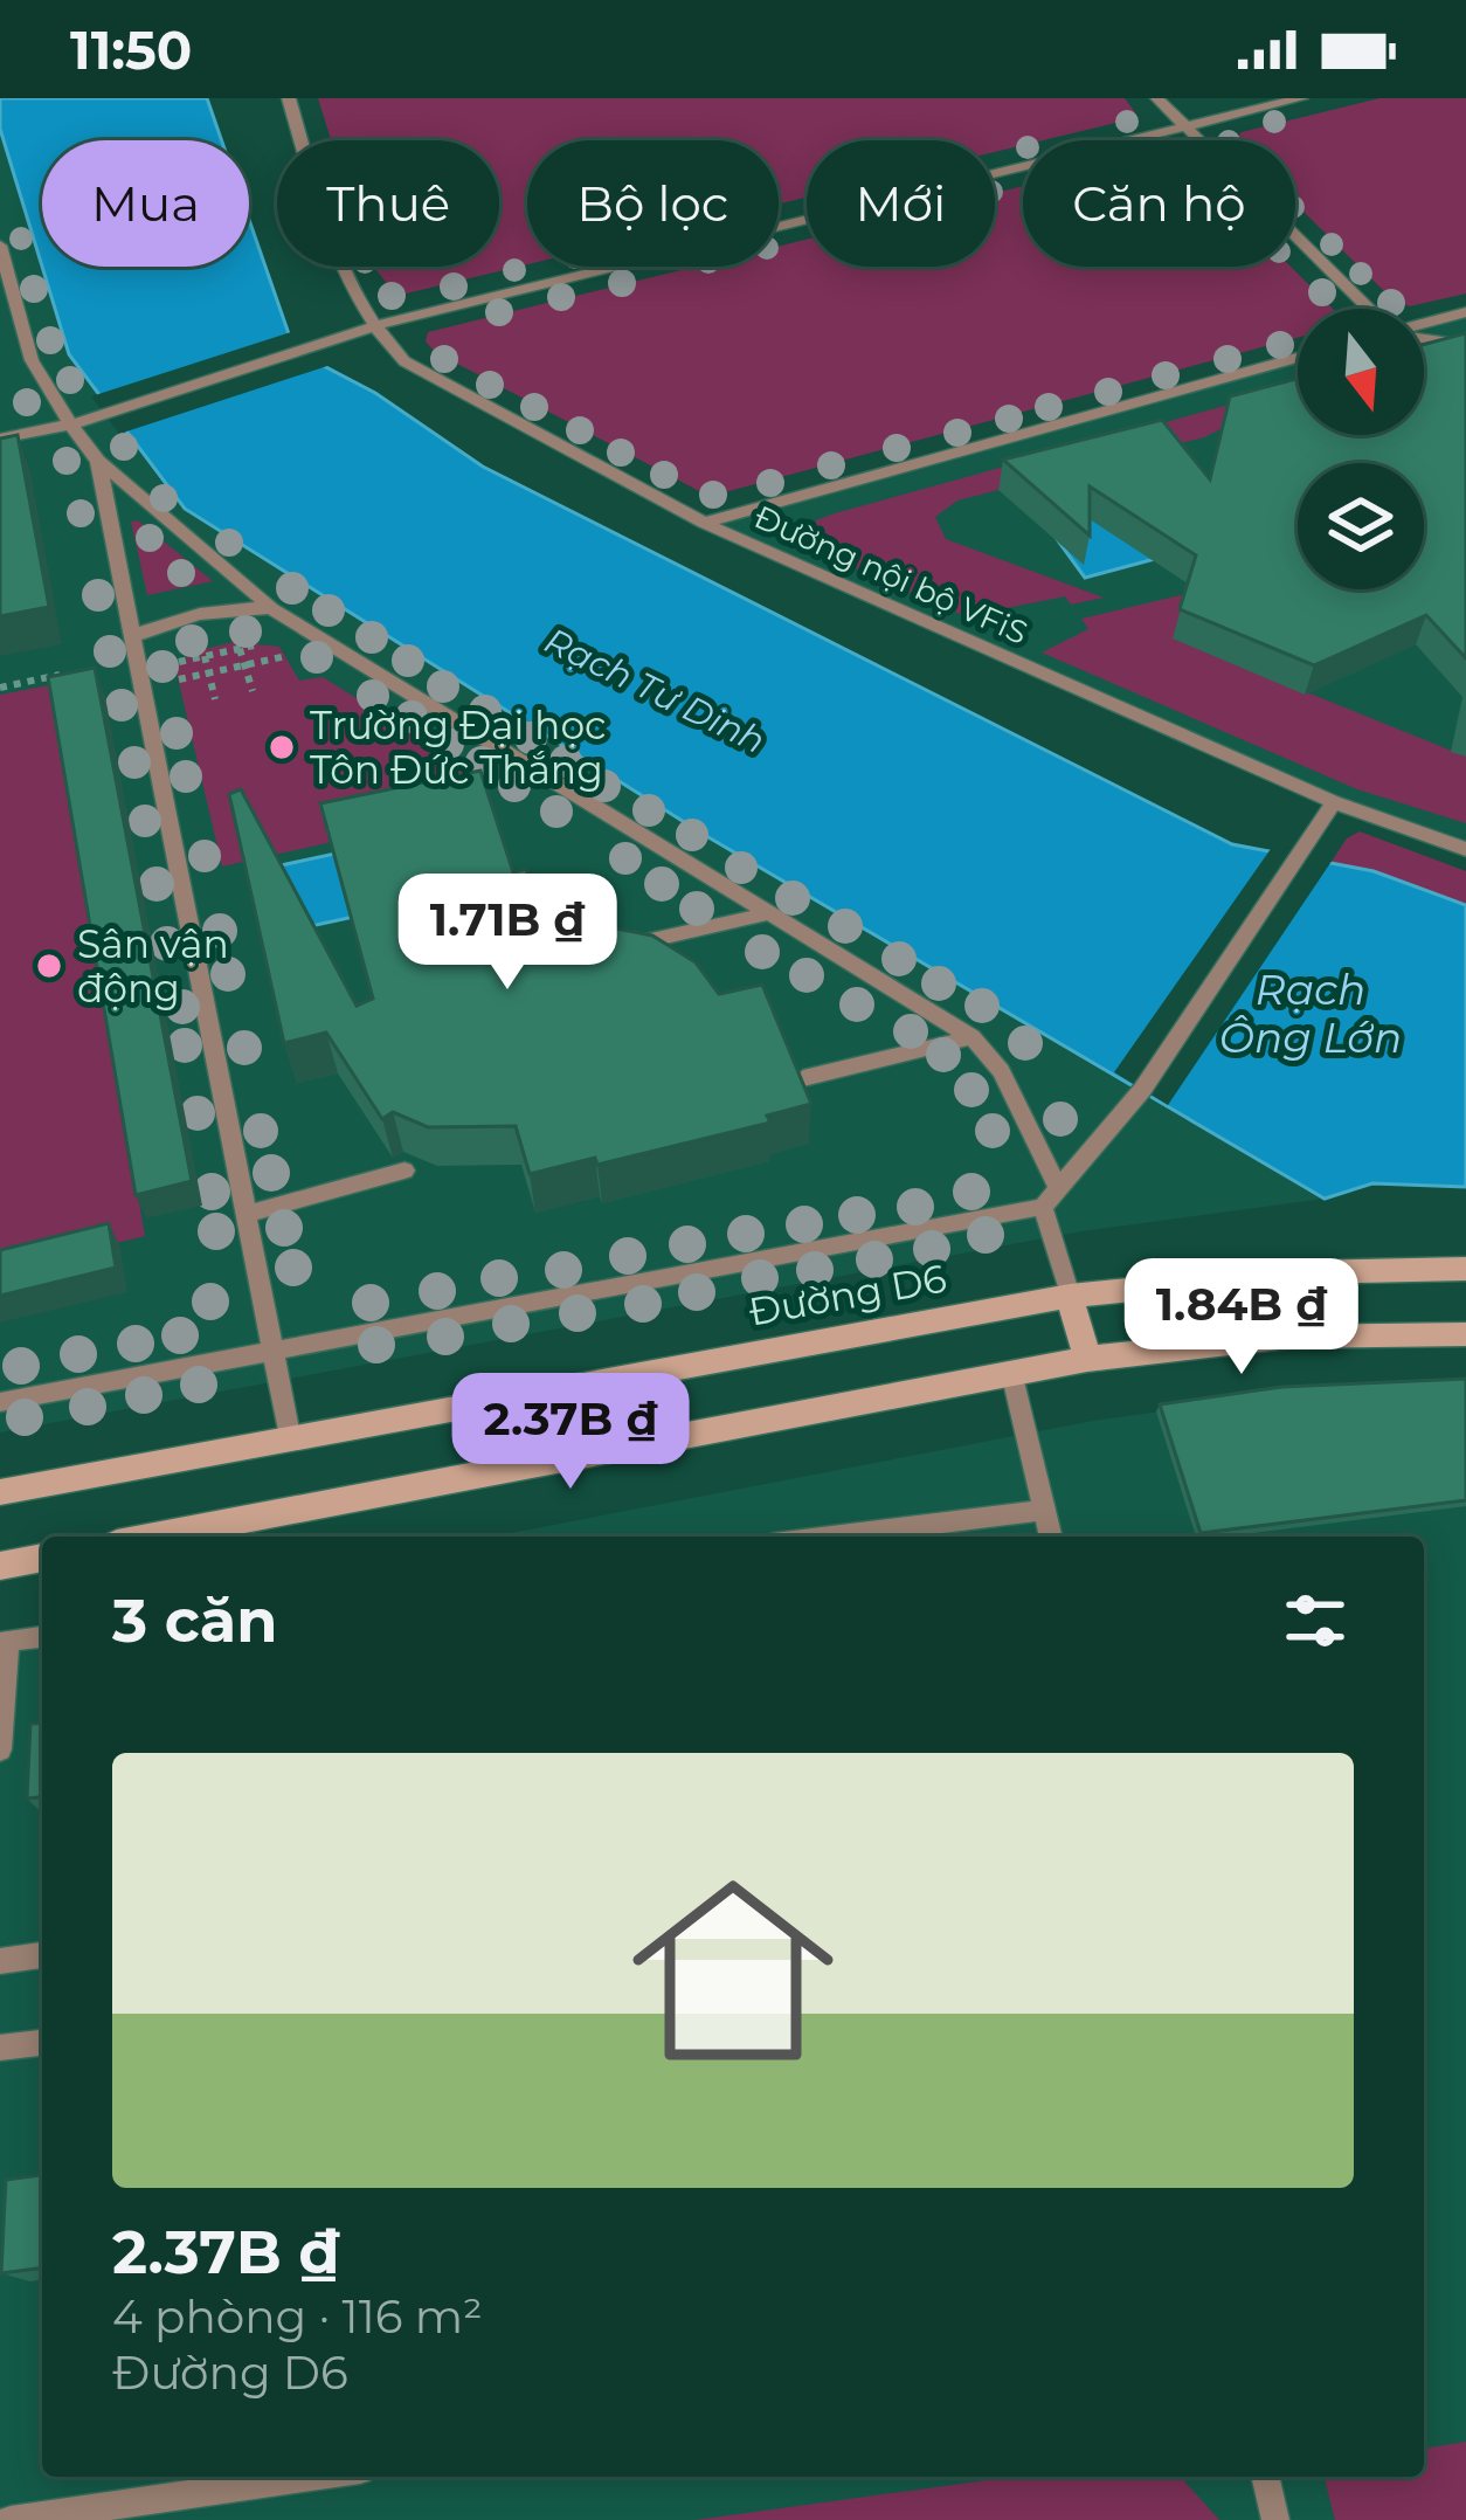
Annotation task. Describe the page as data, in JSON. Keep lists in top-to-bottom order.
{
  "streets": {
    "street": ["Đường D6"],
    "lane": ["Đường nội bộ VFiS"]
  },
  "water": ["Rạch Tư Dinh", "Rạch Ông Lớn"],
  "places": ["Trường Đại học Tôn Đức Thắng", "Sân vận động"],
  "north": "bottom",
  "page": {
    "status": "11:50",
    "chip": [
      "Mua",
      "Thuê",
      "Bộ lọc",
      "Mới",
      "Căn hộ"
    ],
    "price": ["1.71B ₫", "1.84B ₫", "2.37B ₫"],
    "heading": "3 căn",
    "list": [
      {
        "name": "2.37B ₫",
        "note": "4 phòng · 116 m² · Đường D6"
      }
    ]
  }
}
